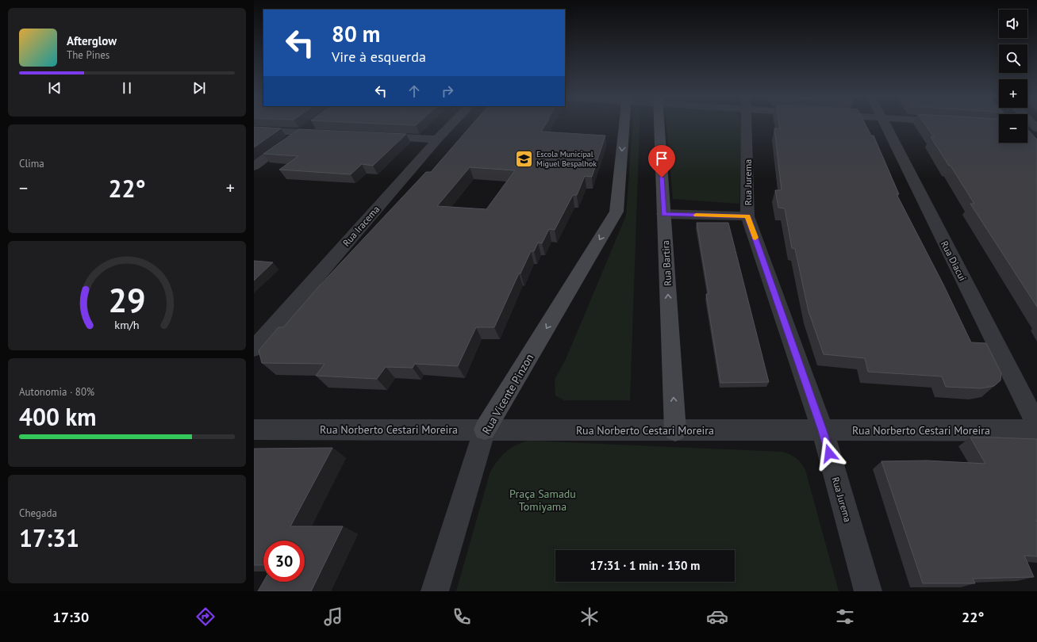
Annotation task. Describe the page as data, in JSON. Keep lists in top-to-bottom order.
{
  "streets": {
    "street": [
      "Rua Jurema",
      "Rua Iracema",
      "Rua Diacuí",
      "Rua Bartira",
      "Rua Vicente Pinzon",
      "Rua Norberto Cestari Moreira"
    ]
  },
  "crossings": [
    ["Rua Jurema", "Rua Norberto Cestari Moreira"],
    ["Rua Bartira", "Rua Norberto Cestari Moreira"],
    ["Rua Vicente Pinzon", "Rua Norberto Cestari Moreira"]
  ],
  "one_way": ["Rua Bartira", "Rua Vicente Pinzon"],
  "parks": ["Praça Samadu Tomiyama"],
  "places": {
    "school or university": ["Escola Municipal Miguel Bespalhok"]
  },
  "page": {
    "map_buttons": ["+", "−"],
    "turn": ["80 m", "Vire à esquerda"],
    "song": ["Afterglow", "The Pines"],
    "tile": [
      "Clima",
      ["Autonomia · 80%", "400 km"],
      ["Chegada", "17:31"]
    ],
    "heat": ["−", "22°", "+"],
    "limit": "30",
    "trip": "17:31 · 1 min · 130 m",
    "tabs": ["17:30", "22°"],
    "gauge": ["29", "km/h"]
  }
}
